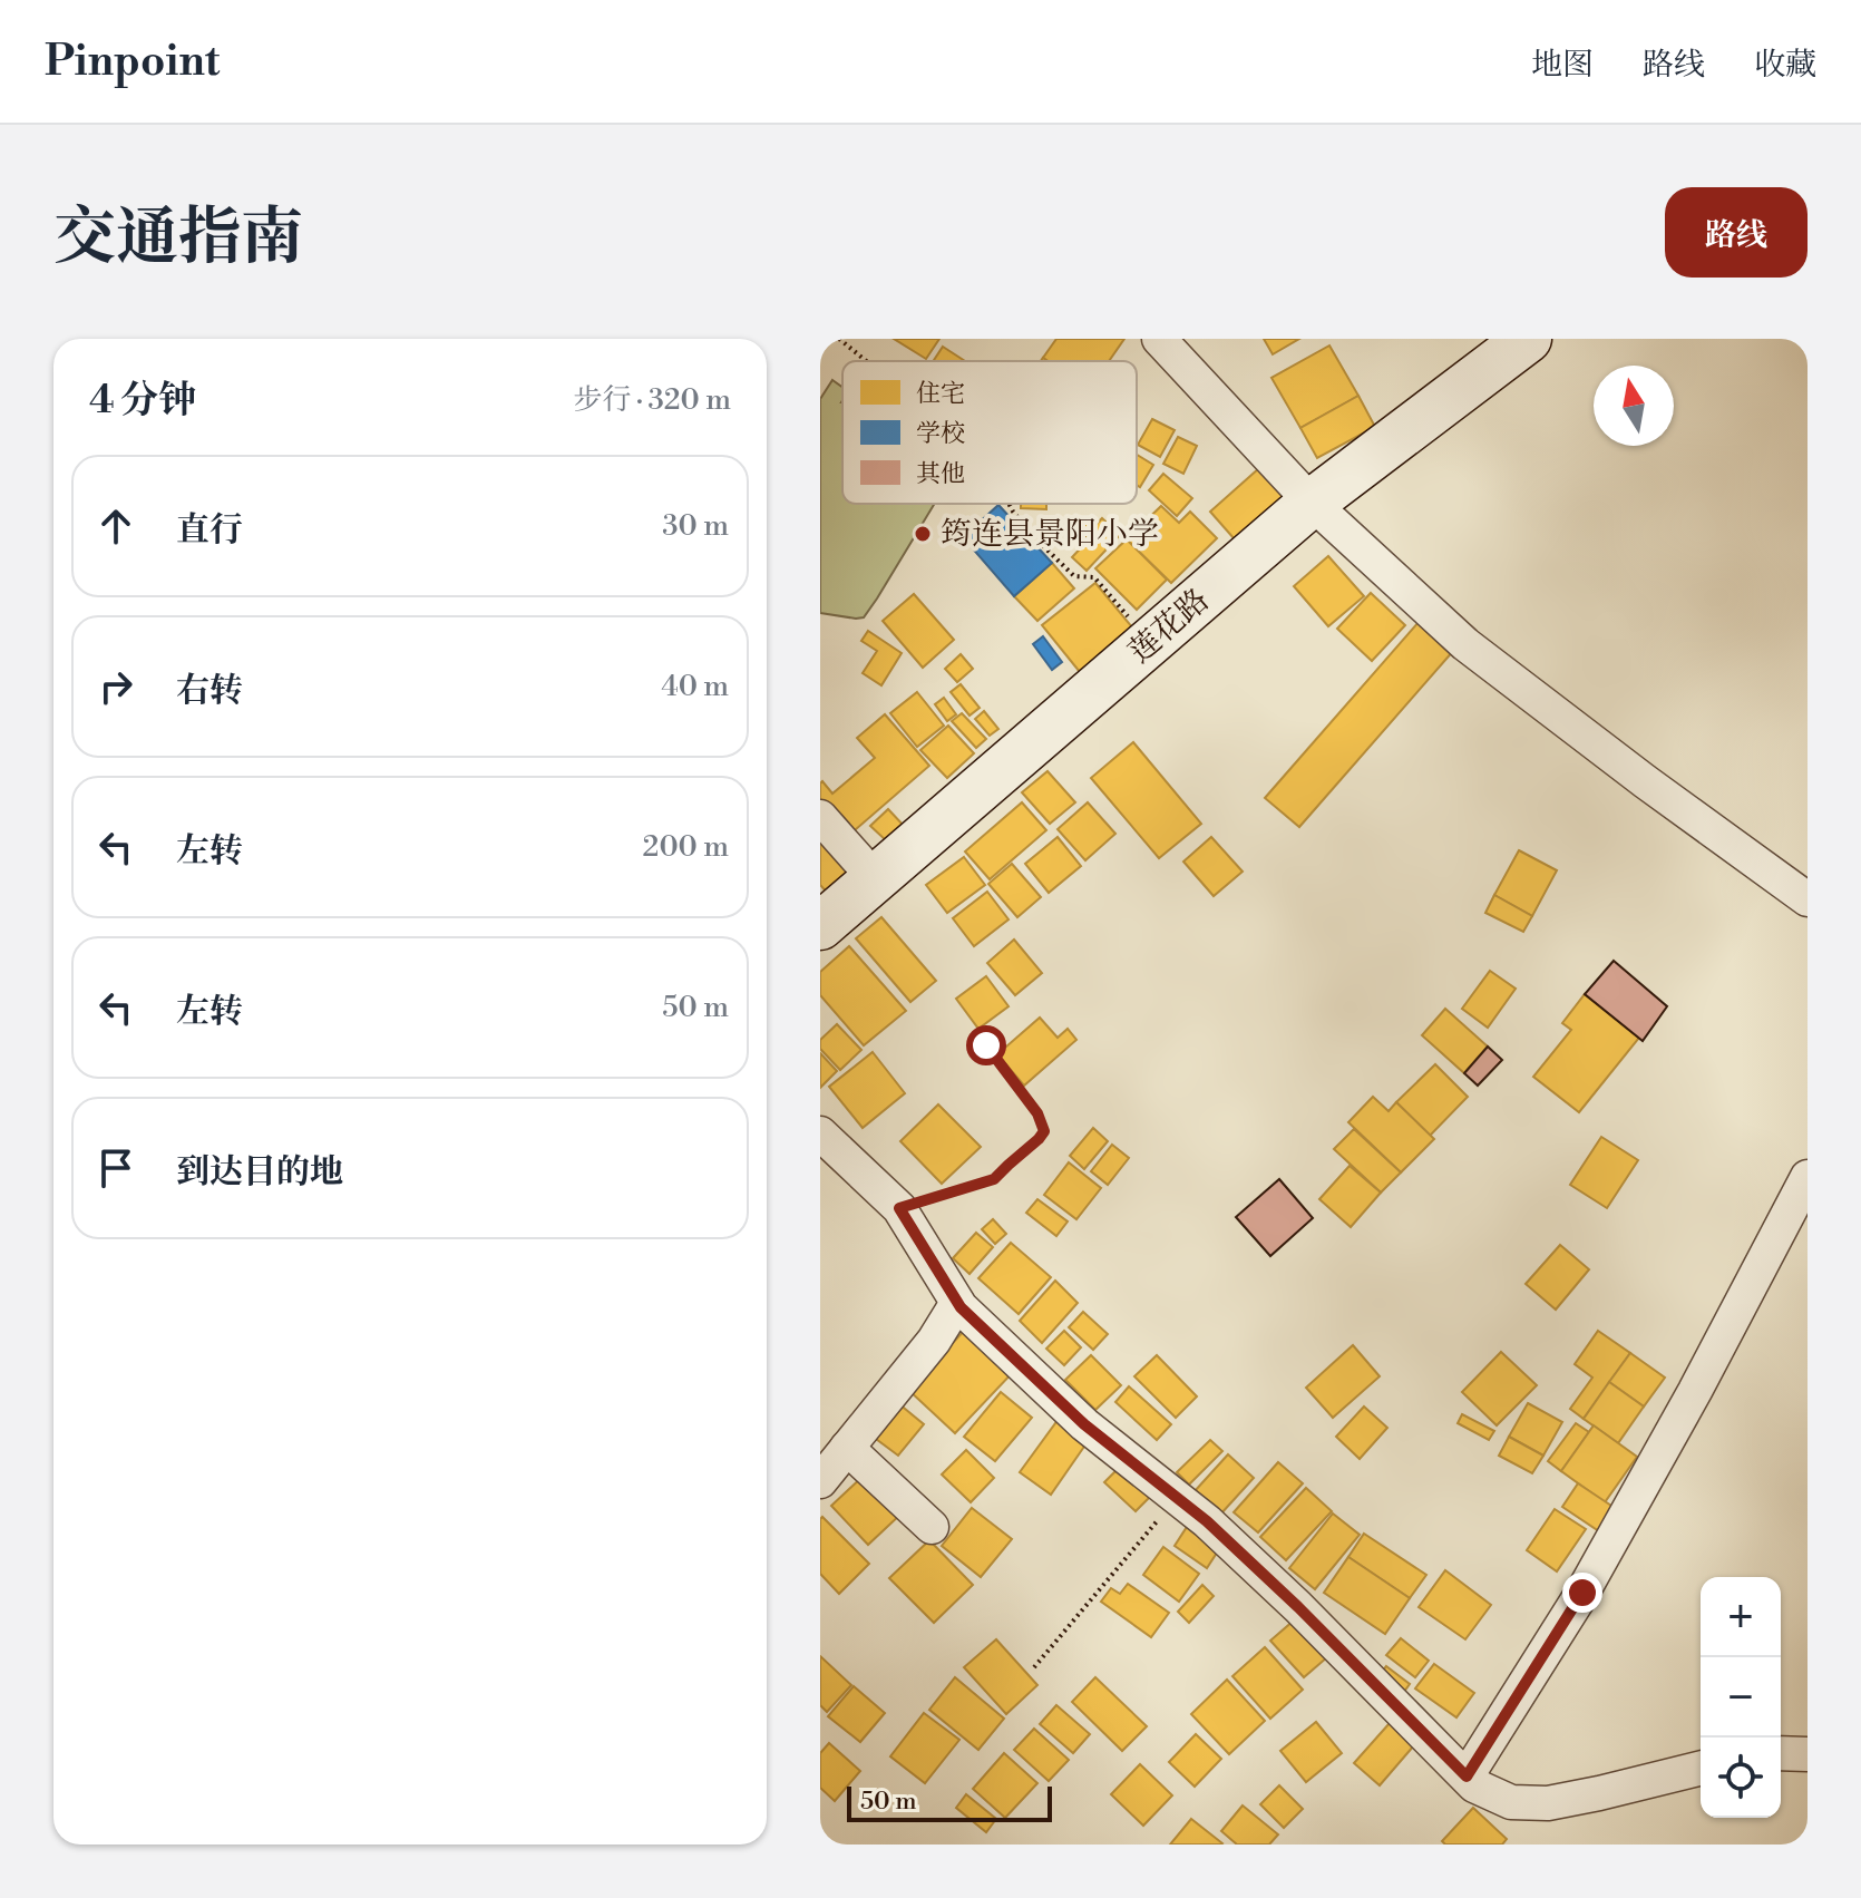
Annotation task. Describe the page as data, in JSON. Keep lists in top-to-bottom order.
{
  "streets": {
    "main road": ["莲花路"]
  },
  "places": ["筠连县景阳小学"],
  "legend": ["住宅", "学校", "其他"],
  "scale_bar": "50 m",
  "north": "top",
  "page": {
    "header": "Pinpoint",
    "nav": ["地图", "路线", "收藏"],
    "title": "交通指南",
    "buttons": "路线",
    "heading": ["4 分钟", "步行 · 320 m"],
    "list": [
      ["直行", "30 m"],
      ["右转", "40 m"],
      ["左转", "200 m"],
      ["左转", "50 m"],
      "到达目的地"
    ],
    "map_buttons": ["+", "−"],
    "scale": "50 m"
  }
}
